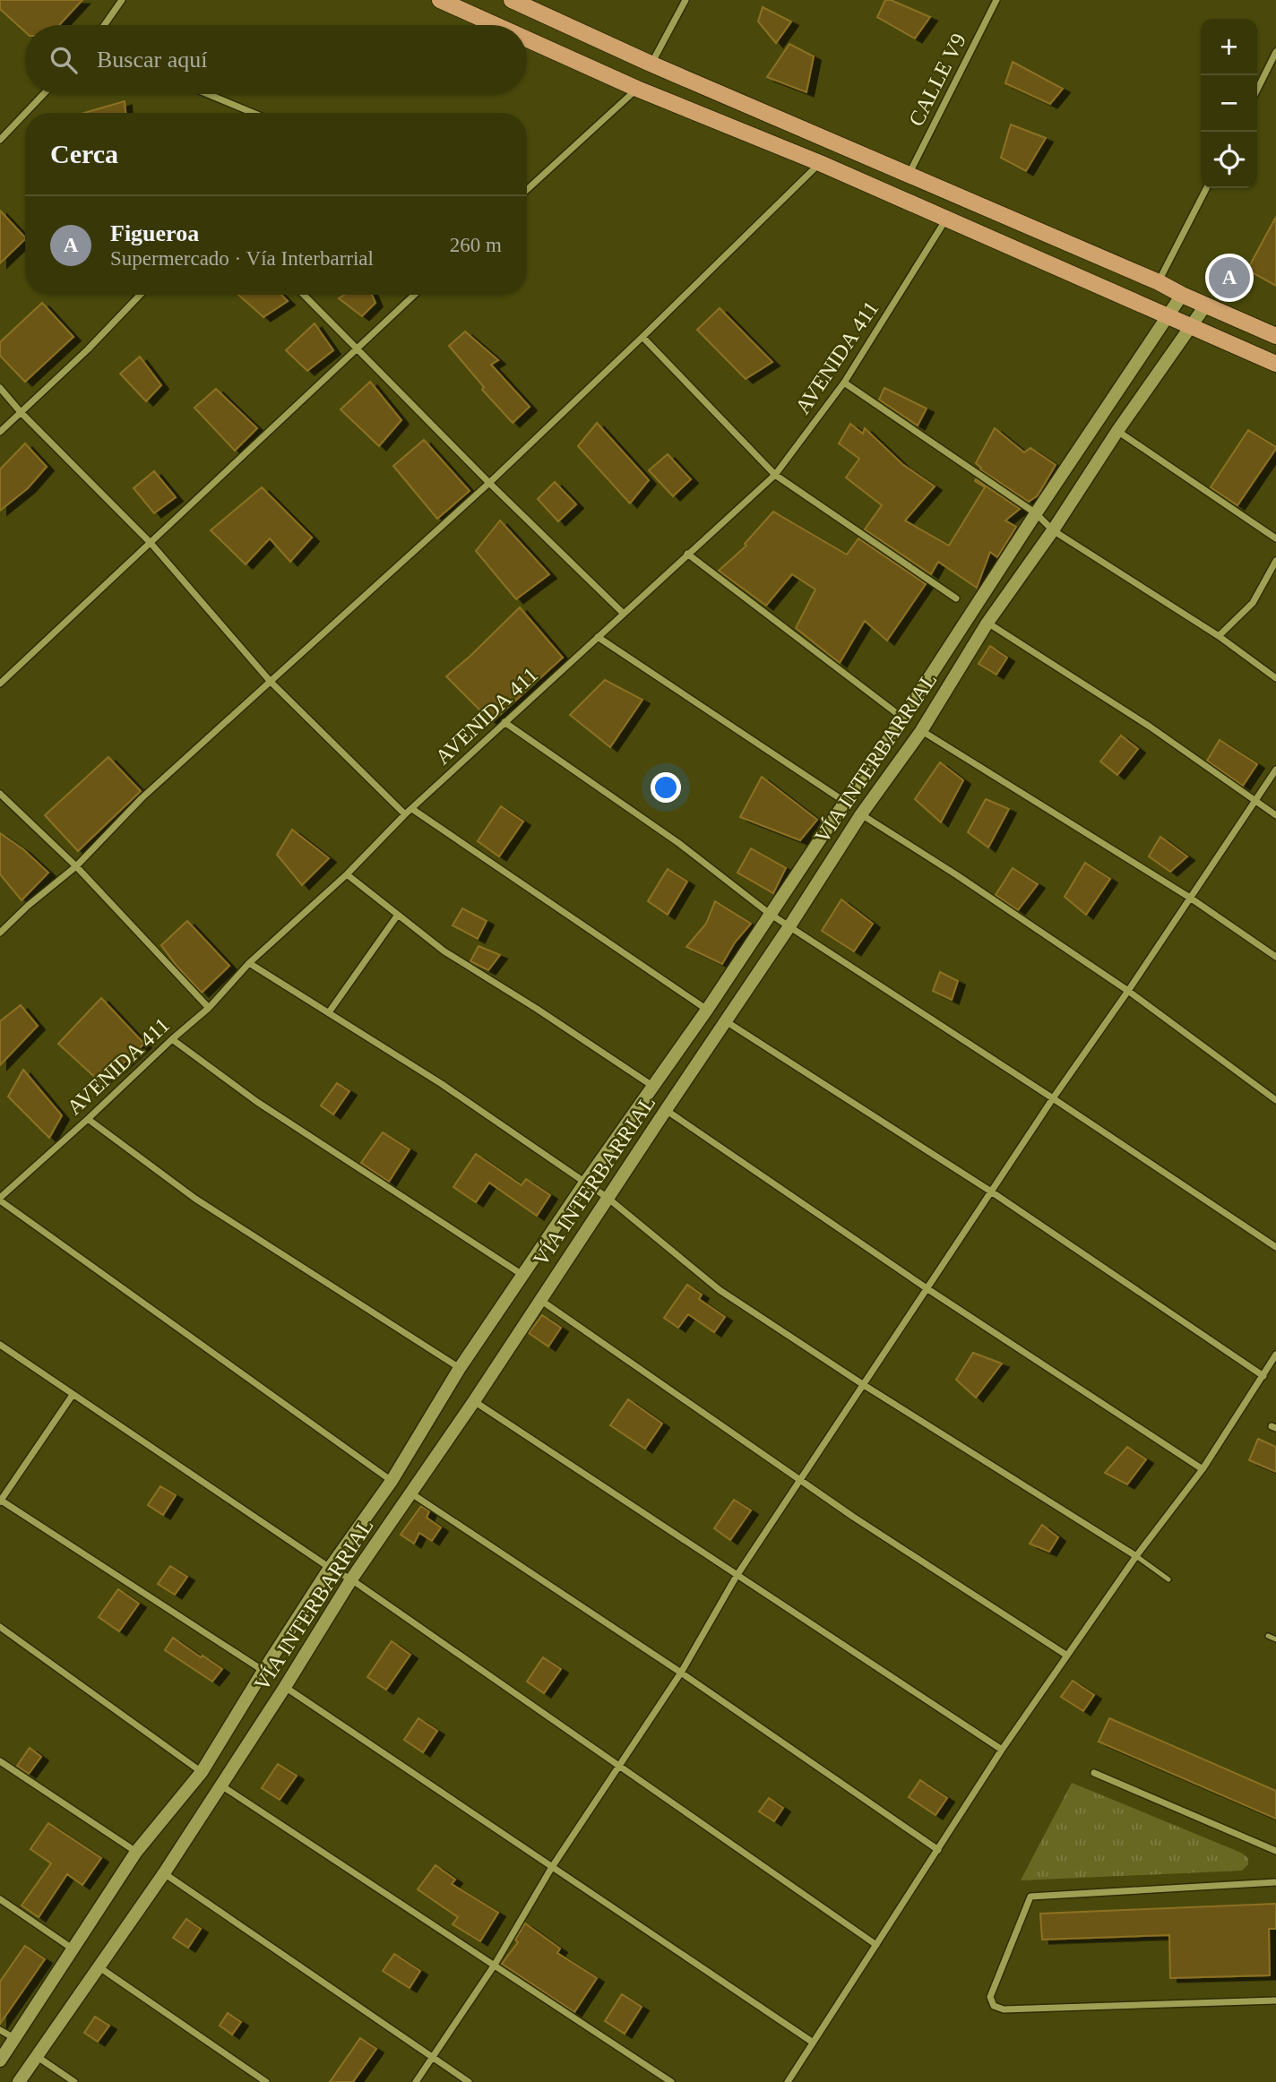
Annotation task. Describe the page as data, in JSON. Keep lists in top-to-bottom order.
{
  "streets": {
    "main road": ["VÍA INTERBARRIAL"],
    "street": ["CALLE V9", "AVENIDA 411"]
  },
  "page": {
    "map_buttons": ["+", "−"],
    "search": "Buscar aquí",
    "heading": "Cerca",
    "list": [
      {
        "mark": "A",
        "name": "Figueroa",
        "note": "Supermercado · Vía Interbarrial",
        "value": "260 m"
      }
    ],
    "pins": "A"
  }
}
